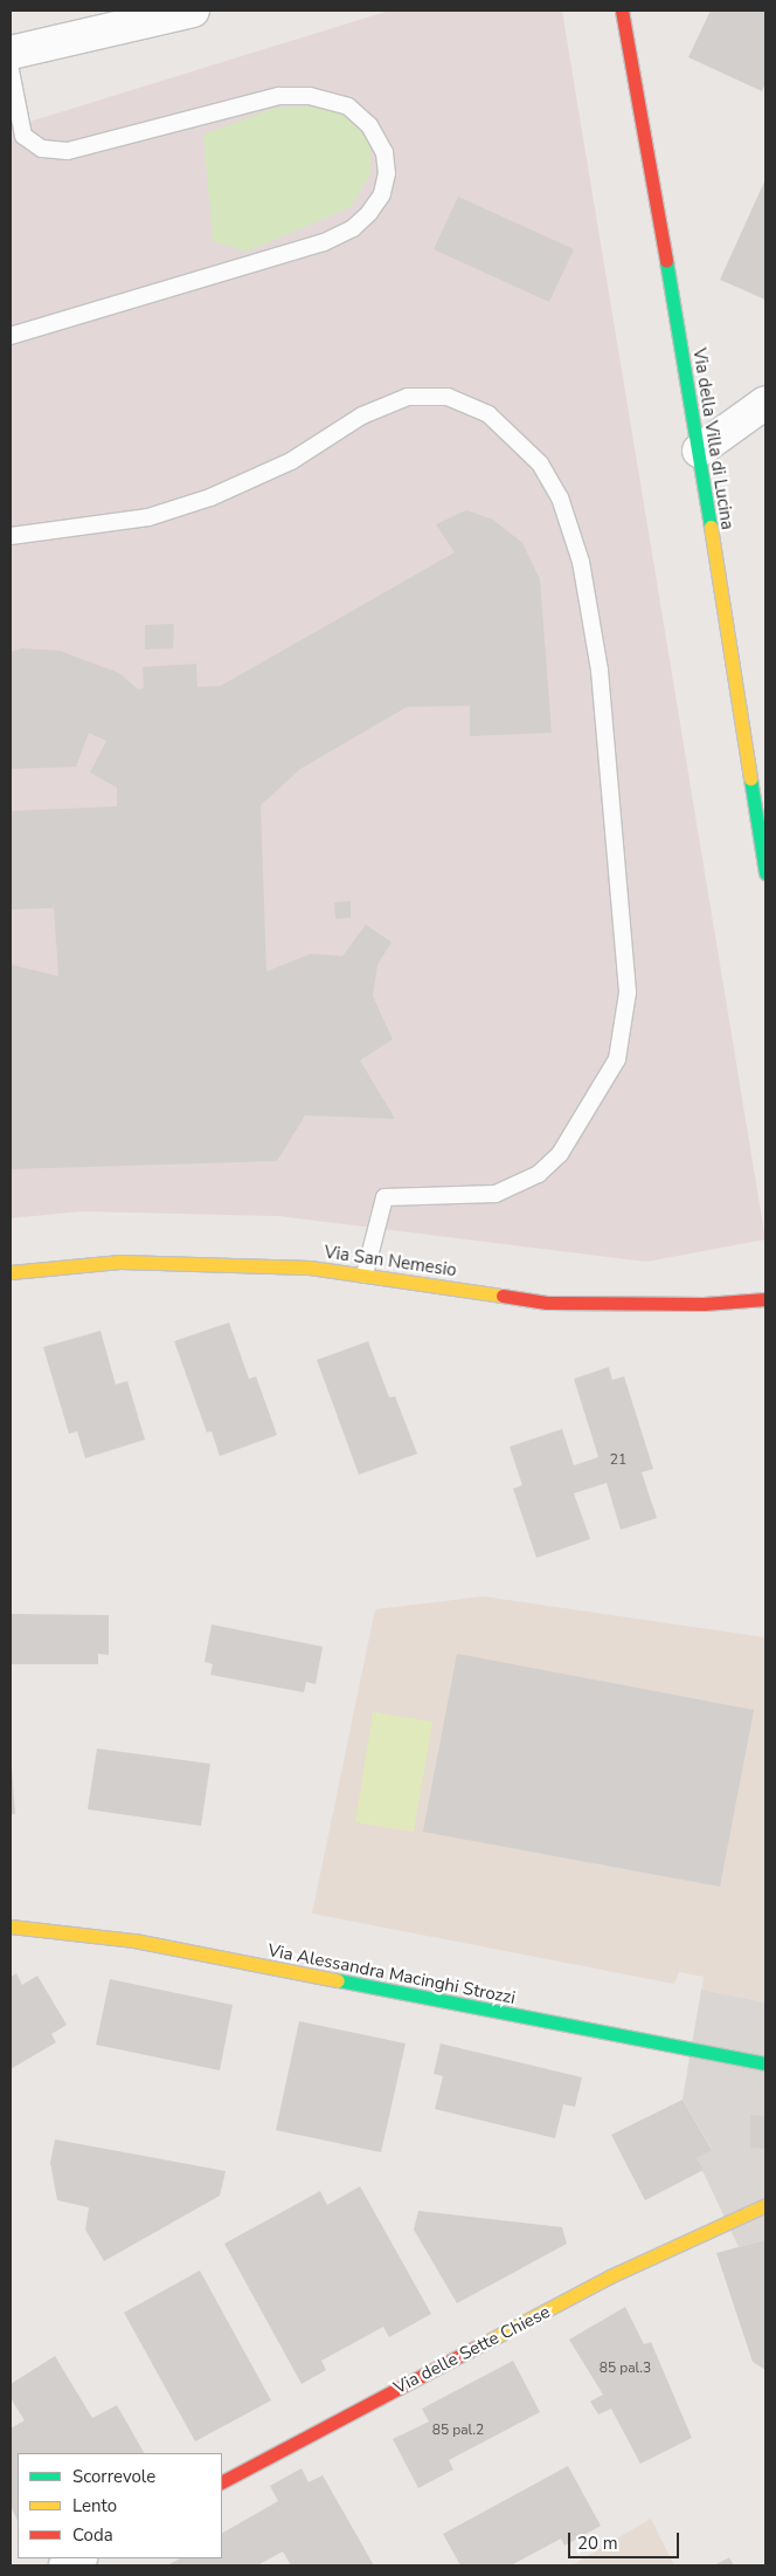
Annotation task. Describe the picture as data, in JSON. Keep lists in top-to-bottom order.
{
  "streets": {
    "street": [
      "Via della Villa di Lucina",
      "Via San Nemesio",
      "Via Alessandra Macinghi Strozzi",
      "Via delle Sette Chiese"
    ]
  },
  "house_numbers": ["21", "85 pal.3", "85 pal.2"],
  "legend": ["Scorrevole", "Lento", "Coda"],
  "scale_bar": "20 m"
}
